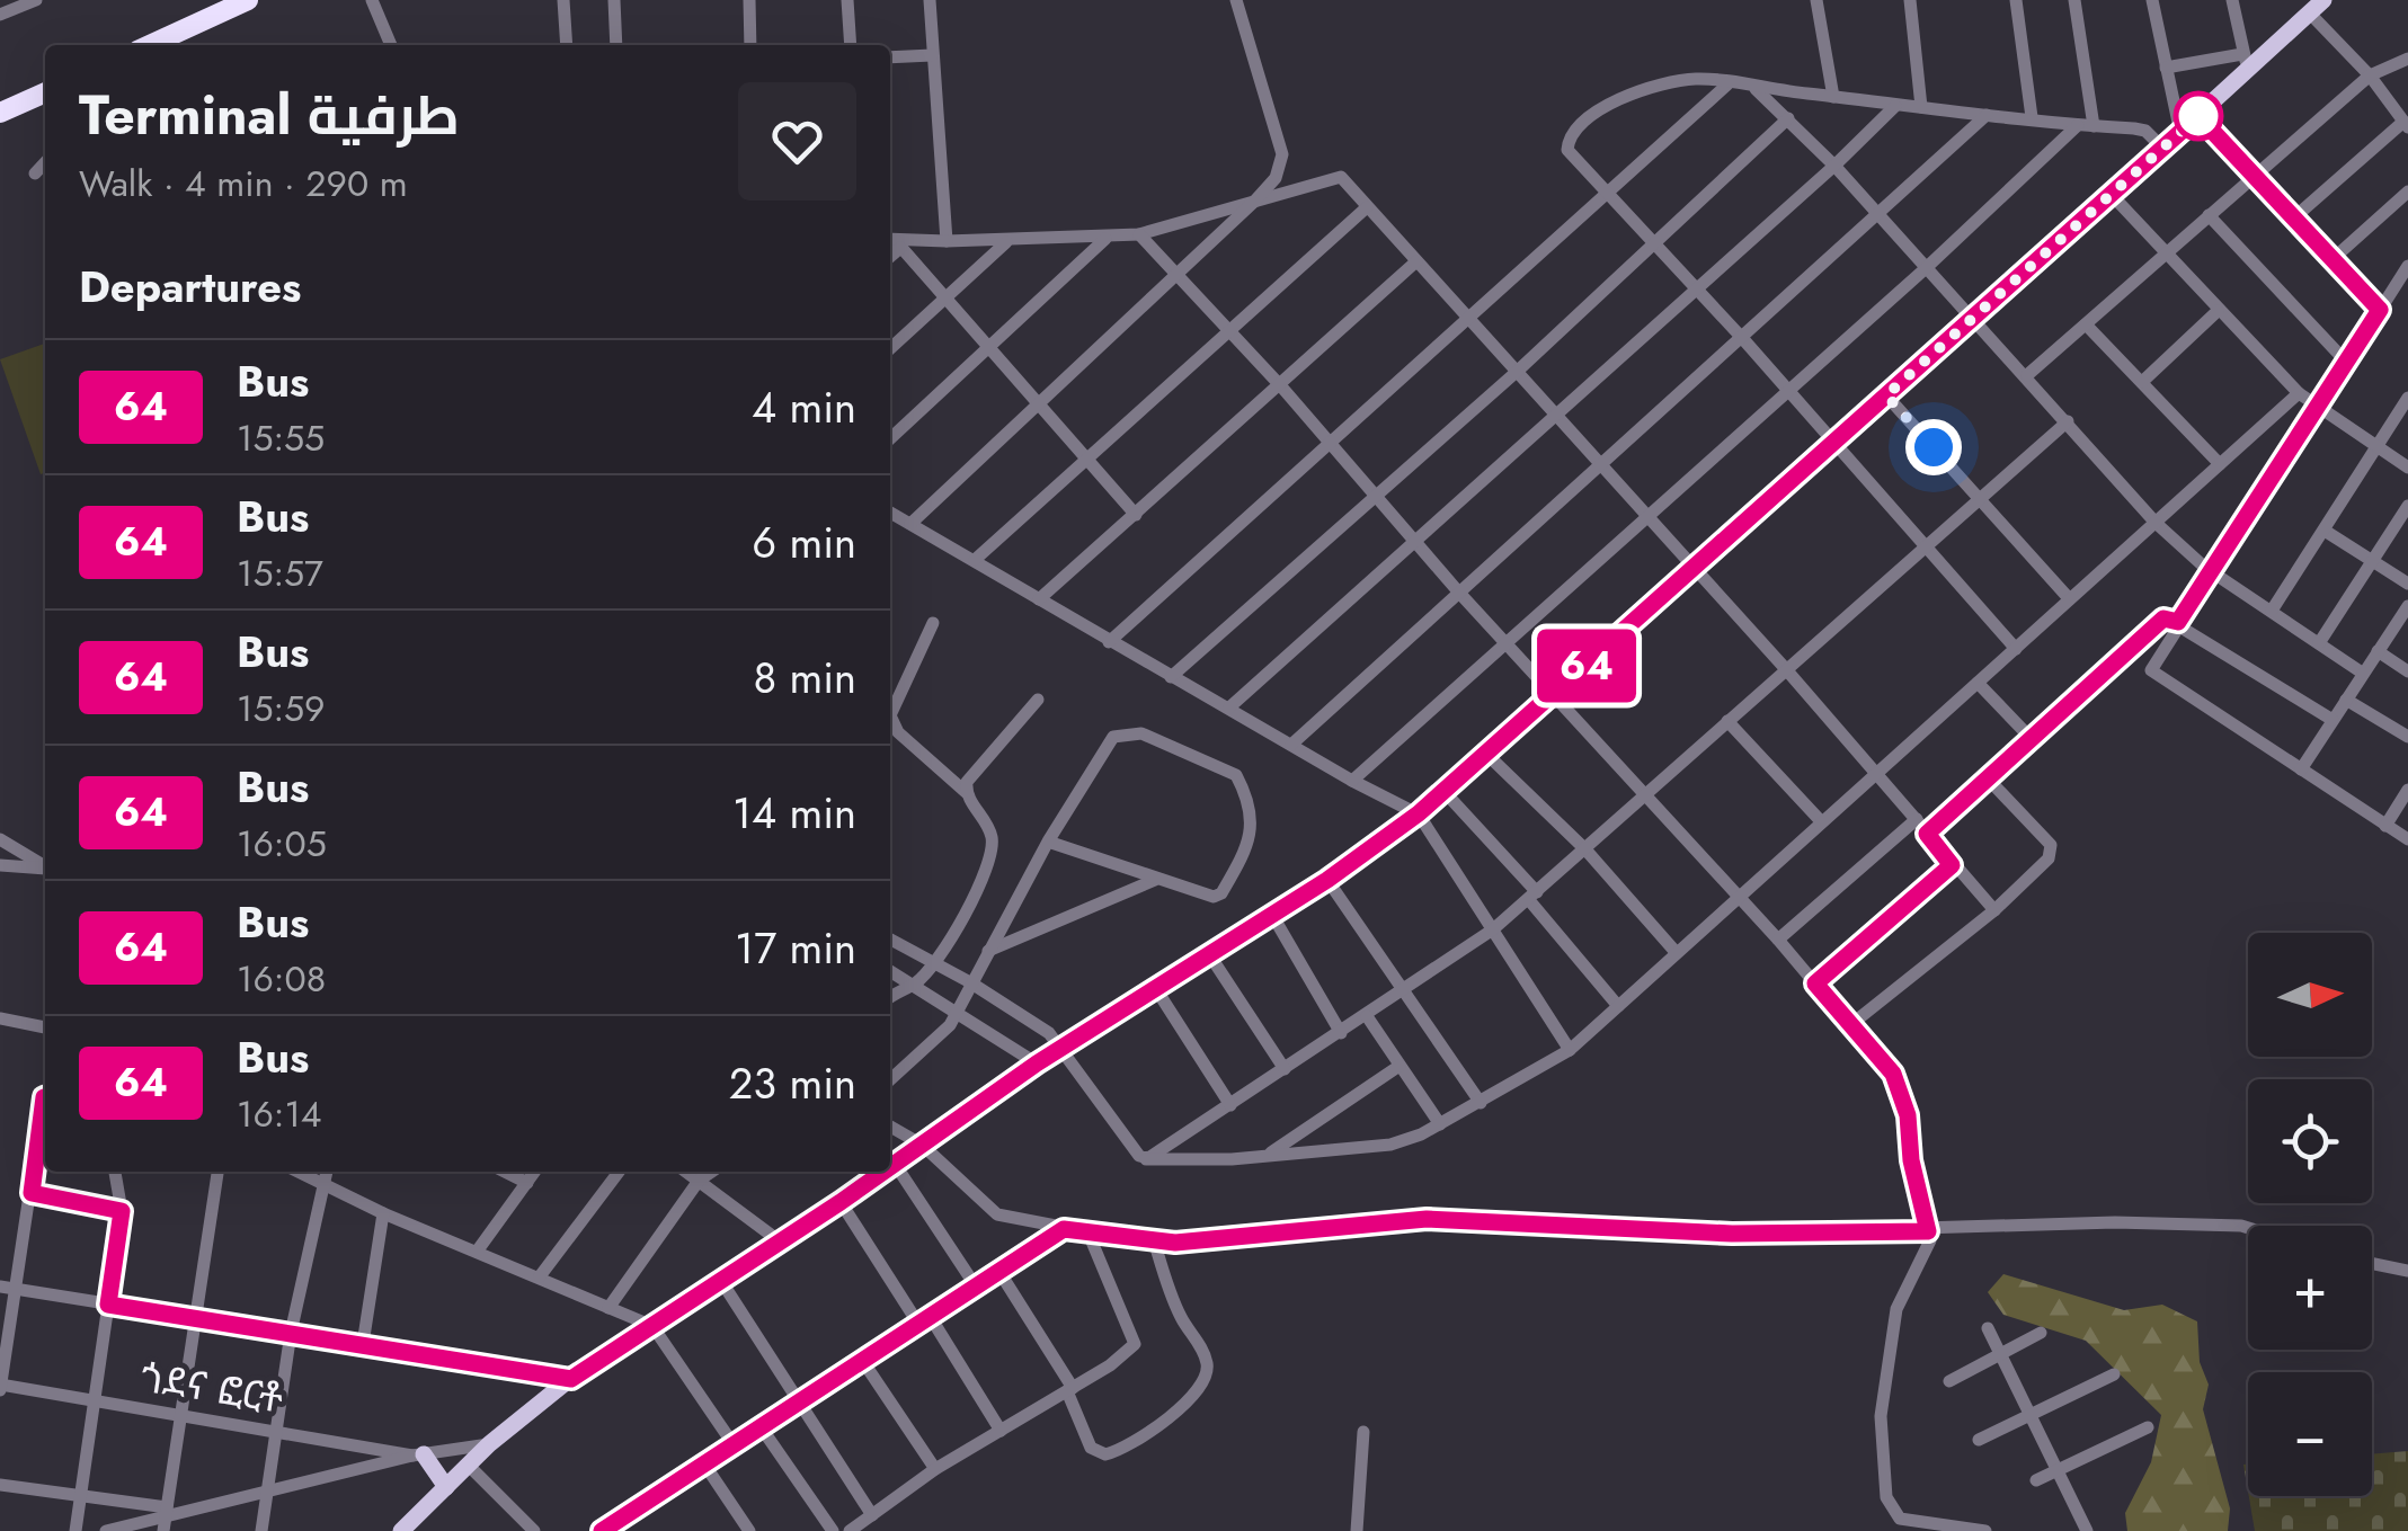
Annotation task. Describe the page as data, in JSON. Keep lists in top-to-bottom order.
{
  "streets": {
    "street": ["ጎደና ፎርቶ"]
  },
  "lines": ["bus line 64"],
  "north": "right",
  "page": {
    "on_map": "64",
    "heading": [
      ["Terminal طرفية", "Walk · 4 min · 290 m"],
      "Departures"
    ],
    "list": [
      {
        "mark": "64",
        "name": "Bus",
        "note": "15:55",
        "value": "4 min"
      },
      {
        "mark": "64",
        "name": "Bus",
        "note": "15:57",
        "value": "6 min"
      },
      {
        "mark": "64",
        "name": "Bus",
        "note": "15:59",
        "value": "8 min"
      },
      {
        "mark": "64",
        "name": "Bus",
        "note": "16:05",
        "value": "14 min"
      },
      {
        "mark": "64",
        "name": "Bus",
        "note": "16:08",
        "value": "17 min"
      },
      {
        "mark": "64",
        "name": "Bus",
        "note": "16:14",
        "value": "23 min"
      }
    ],
    "map_buttons": ["+", "−"]
  }
}
